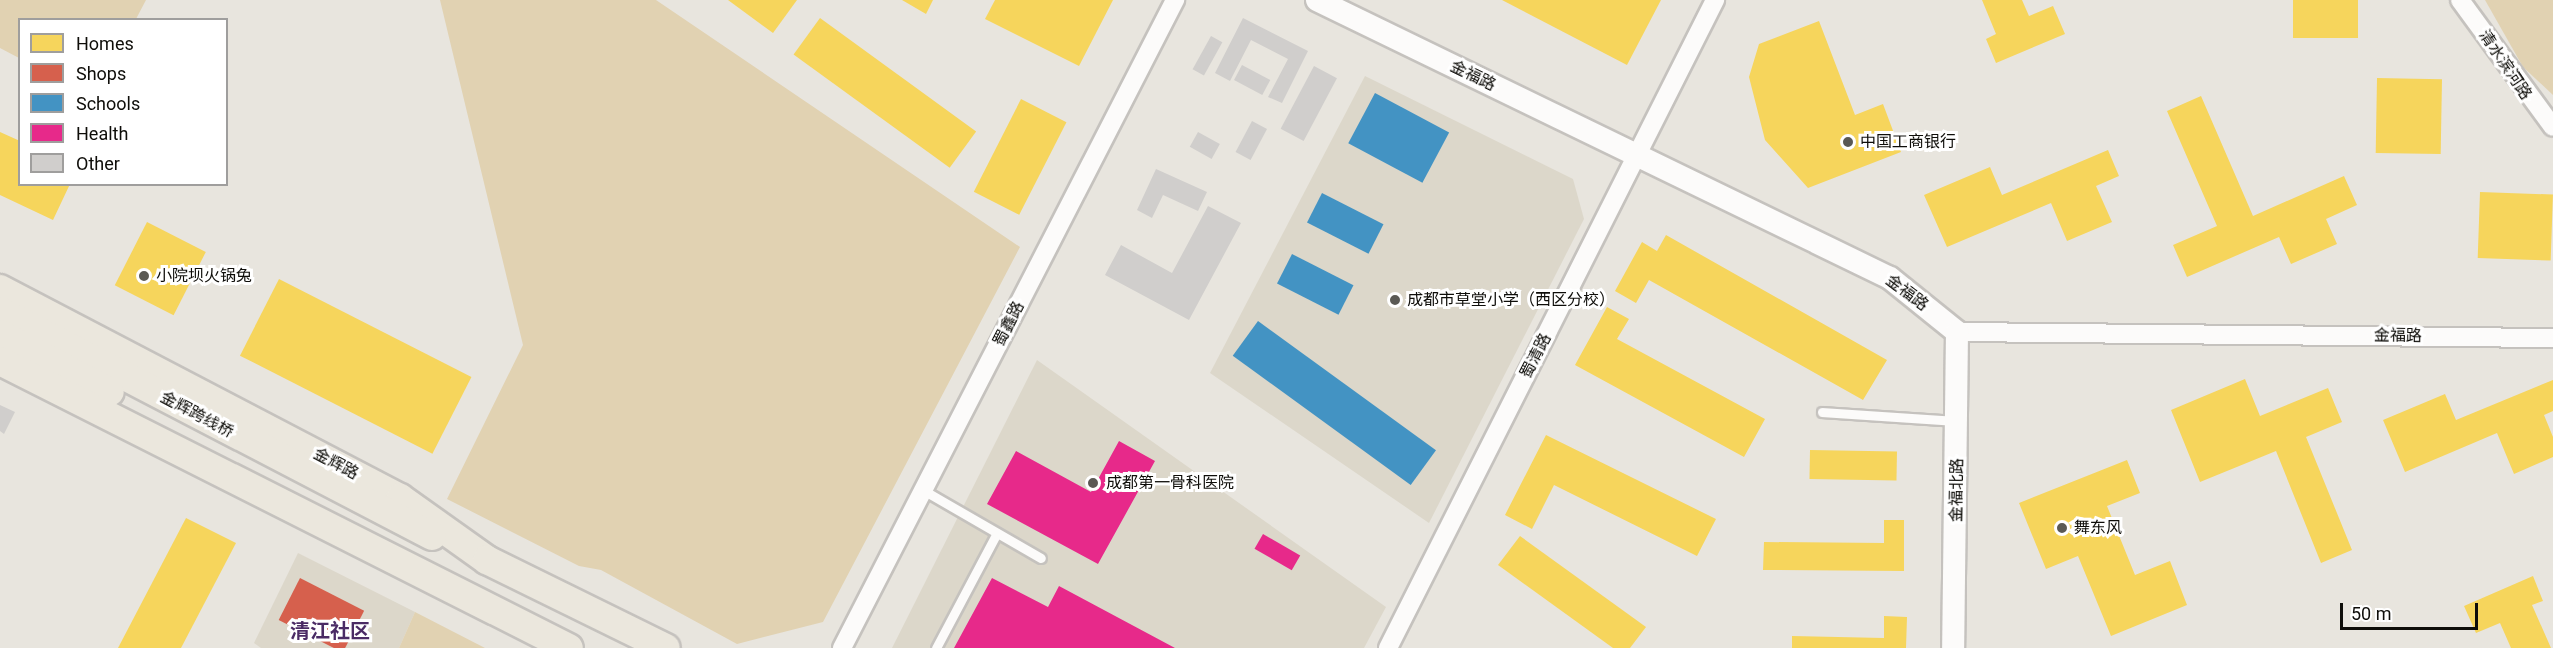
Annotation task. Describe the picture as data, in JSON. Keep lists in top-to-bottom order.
{
  "streets": {
    "main road": ["金辉跨线桥", "金辉路"],
    "street": [
      "清水滨河路",
      "金福路",
      "蜀鑫路",
      "蜀清路",
      "金福北路"
    ]
  },
  "crossings": [
    ["金福路", "蜀清路"],
    ["金福路", "金福北路"]
  ],
  "districts": ["清江社区"],
  "places": [
    "中国工商银行",
    "小院坝火锅兔",
    "成都市草堂小学（西区分校）",
    "成都第一骨科医院",
    "舞东风"
  ],
  "legend": [
    "Homes",
    "Shops",
    "Schools",
    "Health",
    "Other"
  ],
  "scale_bar": "50 m"
}
